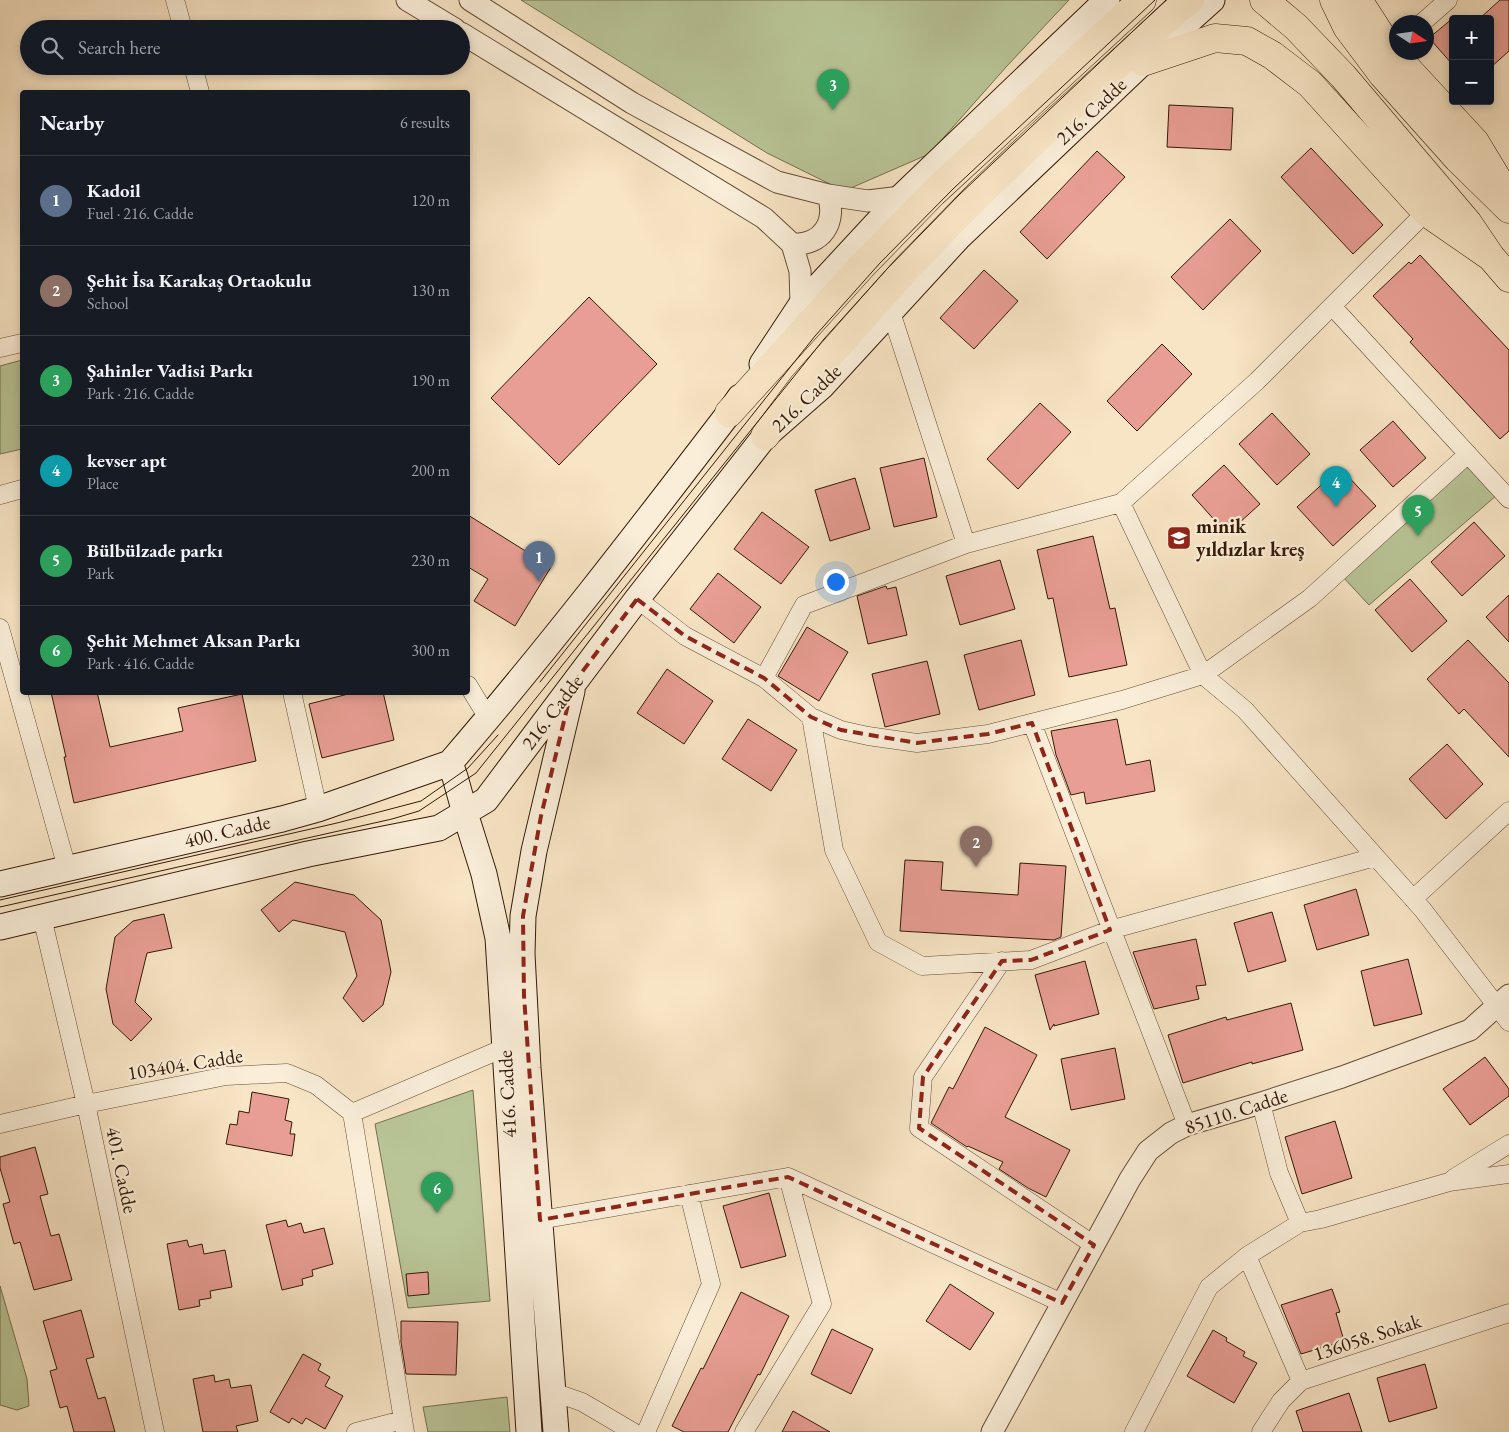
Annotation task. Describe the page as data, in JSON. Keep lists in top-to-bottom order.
{
  "streets": {
    "main road": ["216. Cadde", "400. Cadde", "416. Cadde"],
    "street": [
      "103404. Cadde",
      "85110. Cadde",
      "401. Cadde",
      "136058. Sokak"
    ]
  },
  "crossings": [
    ["216. Cadde", "400. Cadde"],
    ["216. Cadde", "416. Cadde"],
    ["400. Cadde", "416. Cadde"],
    ["400. Cadde", "401. Cadde"],
    ["103404. Cadde", "401. Cadde"]
  ],
  "places": {
    "school or university": ["minik yıldızlar kreş"]
  },
  "north": "right",
  "page": {
    "map_buttons": ["+", "−"],
    "search": "Search here",
    "pins": [
      "3",
      "4",
      "5",
      "1",
      "2",
      "6"
    ],
    "heading": ["Nearby", "6 results"],
    "list": [
      {
        "mark": "1",
        "name": "Kadoil",
        "note": "Fuel · 216. Cadde",
        "value": "120 m"
      },
      {
        "mark": "2",
        "name": "Şehit İsa Karakaş Ortaokulu",
        "note": "School",
        "value": "130 m"
      },
      {
        "mark": "3",
        "name": "Şahinler Vadisi Parkı",
        "note": "Park · 216. Cadde",
        "value": "190 m"
      },
      {
        "mark": "4",
        "name": "kevser apt",
        "note": "Place",
        "value": "200 m"
      },
      {
        "mark": "5",
        "name": "Bülbülzade parkı",
        "note": "Park",
        "value": "230 m"
      },
      {
        "mark": "6",
        "name": "Şehit Mehmet Aksan Parkı",
        "note": "Park · 416. Cadde",
        "value": "300 m"
      }
    ]
  }
}
